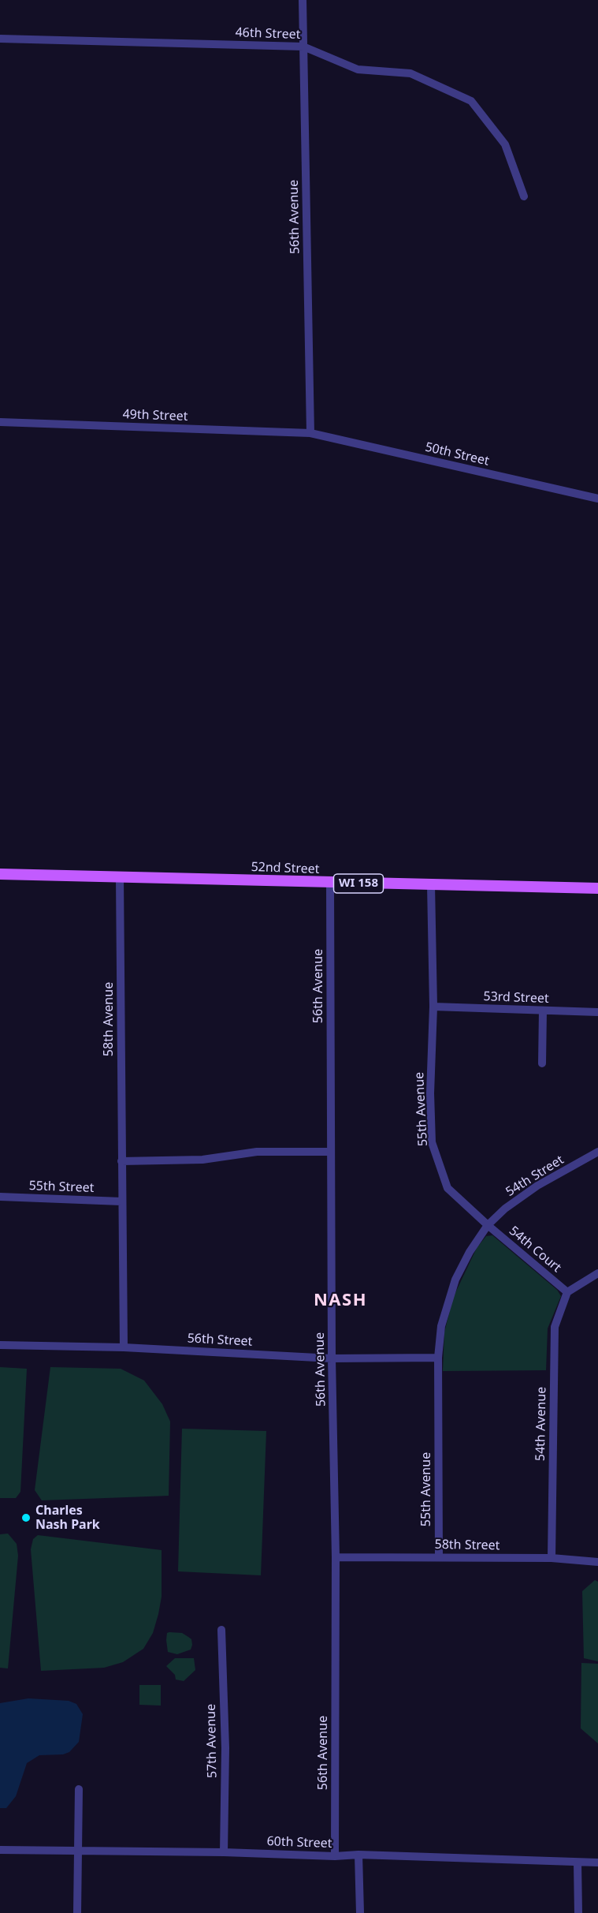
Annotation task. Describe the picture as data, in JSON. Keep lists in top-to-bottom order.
{
  "streets": {
    "main road": ["52nd Street", "WI 158"],
    "street": [
      "46th Street",
      "56th Avenue",
      "49th Street",
      "50th Street",
      "53rd Street",
      "58th Avenue",
      "55th Avenue",
      "54th Street",
      "55th Street",
      "54th Court",
      "56th Street",
      "54th Avenue",
      "58th Street",
      "57th Avenue",
      "60th Street"
    ]
  },
  "crossings": [
    ["46th Street", "56th Avenue"],
    ["56th Avenue", "49th Street"],
    ["56th Avenue", "50th Street"],
    ["56th Avenue", "52nd Street"],
    ["56th Avenue", "56th Street"],
    ["56th Avenue", "58th Street"],
    ["56th Avenue", "60th Street"],
    ["49th Street", "50th Street"],
    ["52nd Street", "58th Avenue"],
    ["52nd Street", "55th Avenue"],
    ["53rd Street", "55th Avenue"],
    ["58th Avenue", "55th Street"],
    ["58th Avenue", "56th Street"],
    ["55th Avenue", "54th Street"],
    ["55th Avenue", "54th Court"],
    ["55th Avenue", "56th Street"],
    ["55th Avenue", "58th Street"],
    ["54th Street", "54th Court"],
    ["54th Court", "54th Avenue"],
    ["54th Avenue", "58th Street"],
    ["57th Avenue", "60th Street"]
  ],
  "districts": ["NASH"],
  "places": ["Charles Nash Park"]
}
